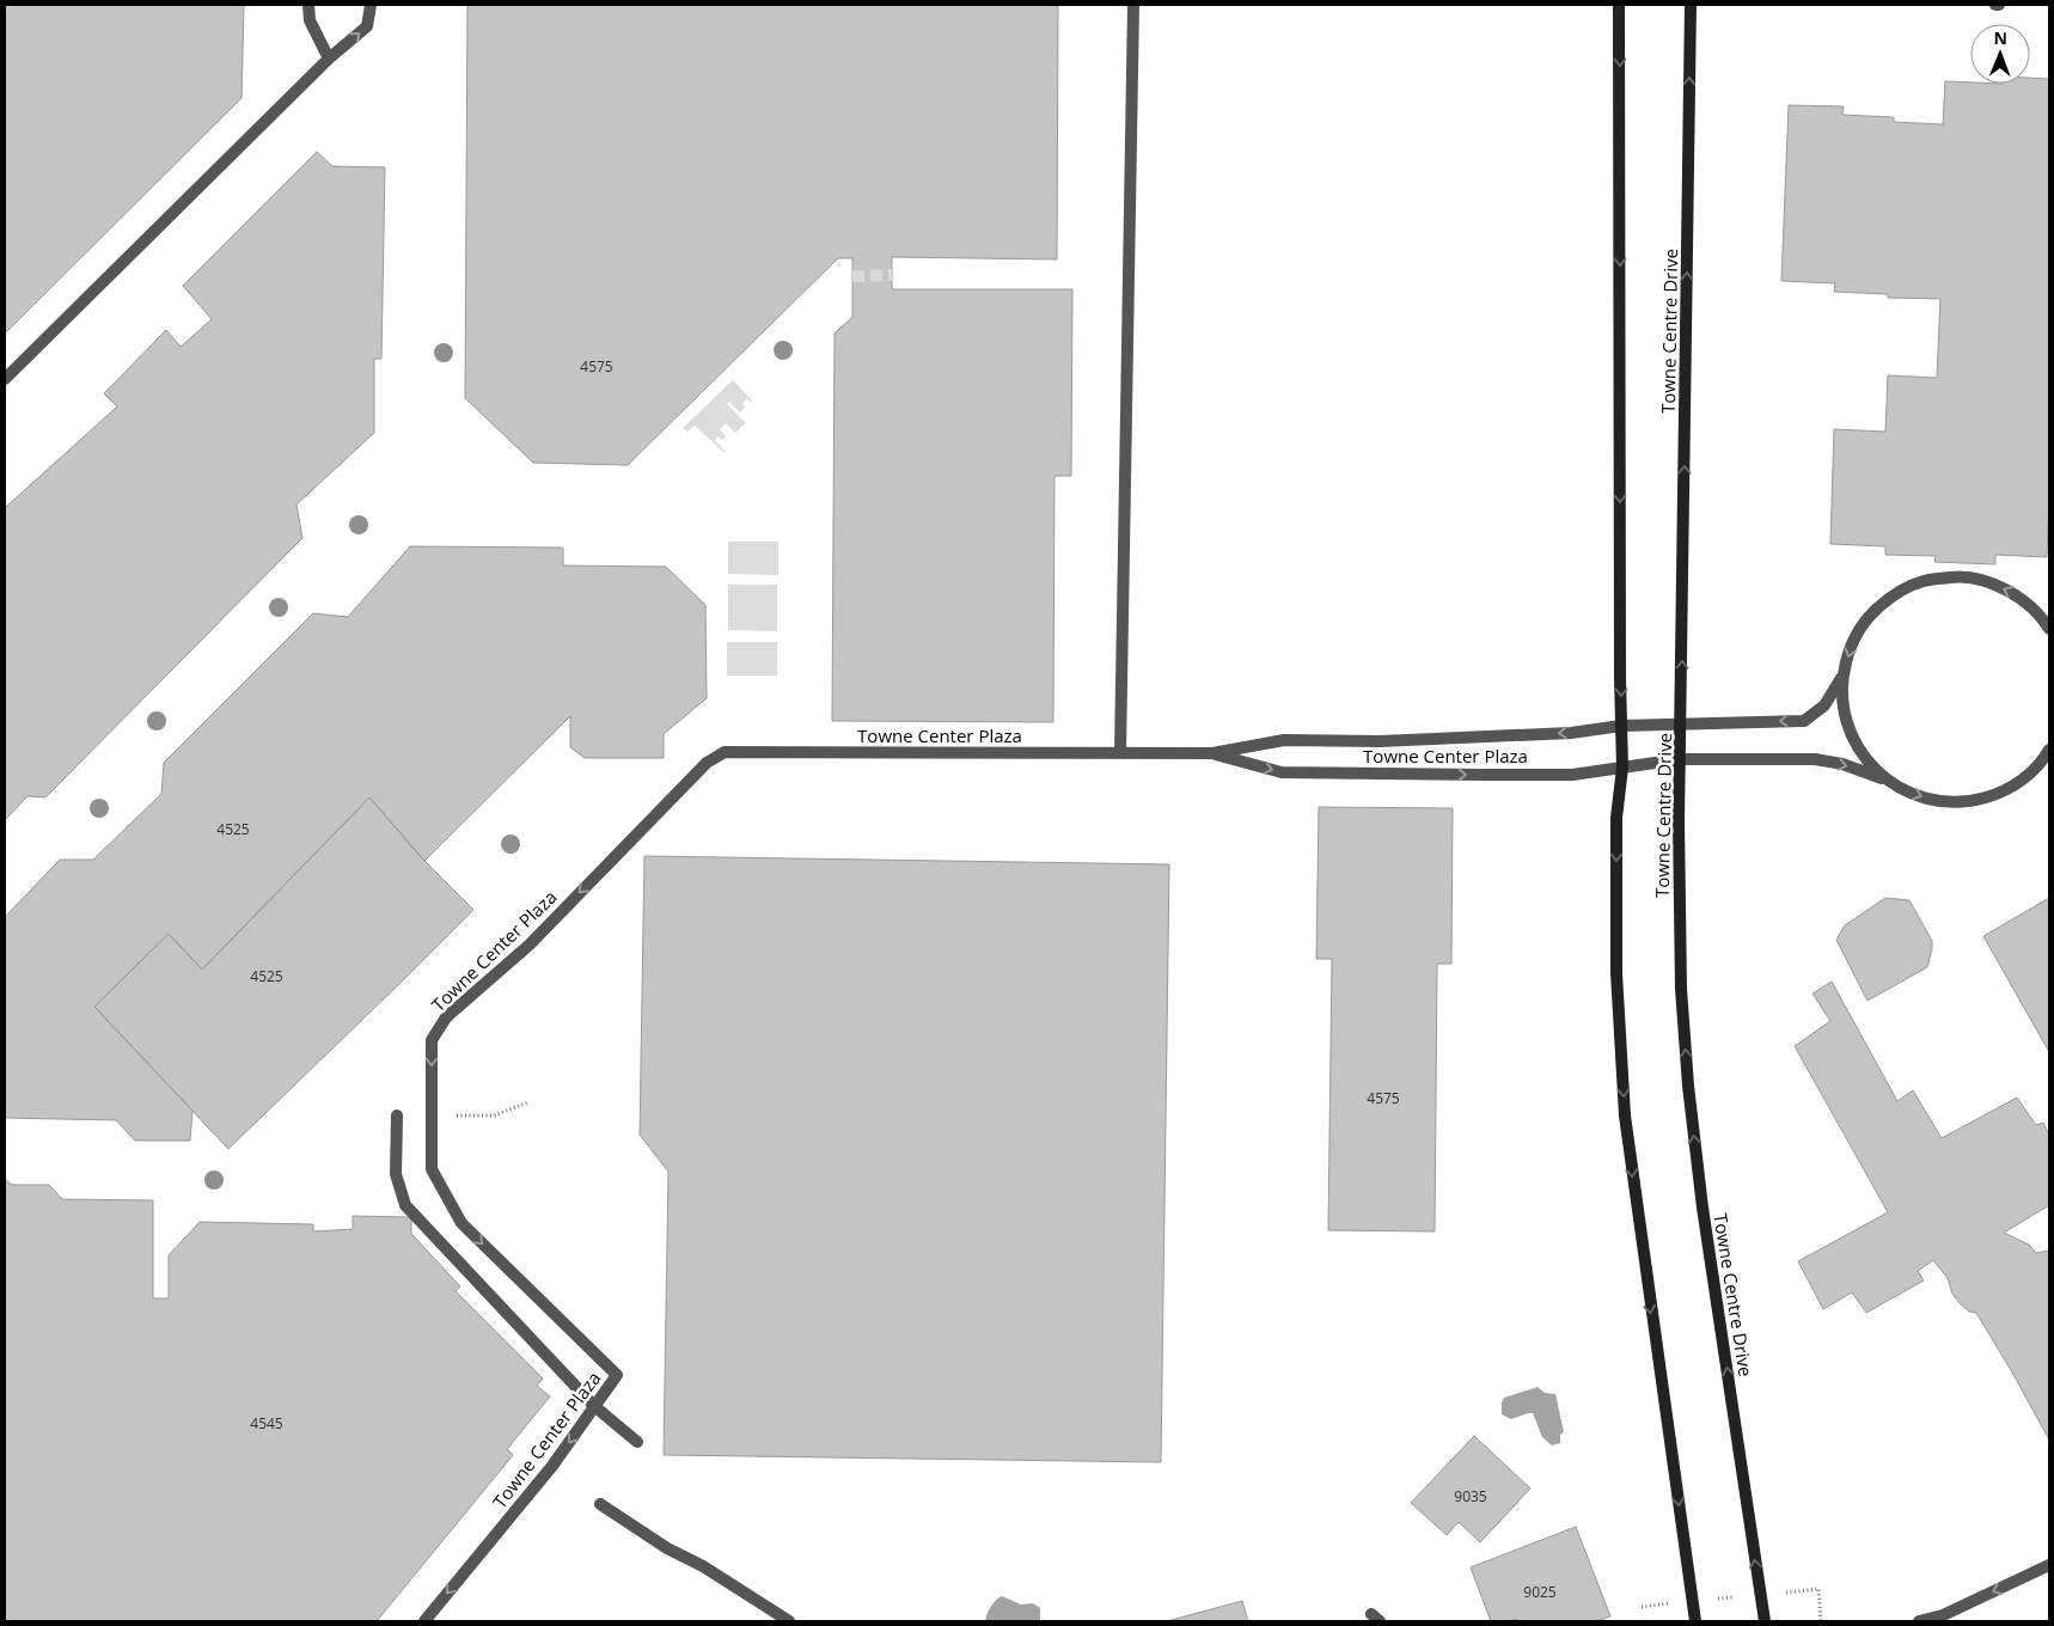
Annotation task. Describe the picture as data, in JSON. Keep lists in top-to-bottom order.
{
  "streets": {
    "main road": ["Towne Centre Drive"],
    "street": ["Towne Center Plaza"]
  },
  "crossings": [
    ["Towne Centre Drive", "Towne Center Plaza"]
  ],
  "house_numbers": [
    "4575",
    "4525",
    "4525",
    "4575",
    "4545",
    "9035",
    "9025"
  ],
  "north": "top"
}
